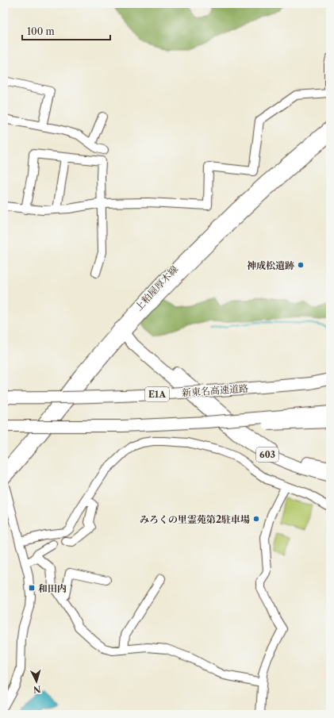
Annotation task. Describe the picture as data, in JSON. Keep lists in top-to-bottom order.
{
  "streets": {
    "highway": ["新東名高速道路", "E1A", "603"],
    "main road": ["上粕屋厚木線"]
  },
  "crossings": [
    ["上粕屋厚木線", "603"]
  ],
  "places": {
    "other": ["神成松遺跡", "みろくの里霊苑第2駐車場"],
    "transit": ["和田内"]
  },
  "scale_bar": "100 m",
  "north": "bottom"
}
